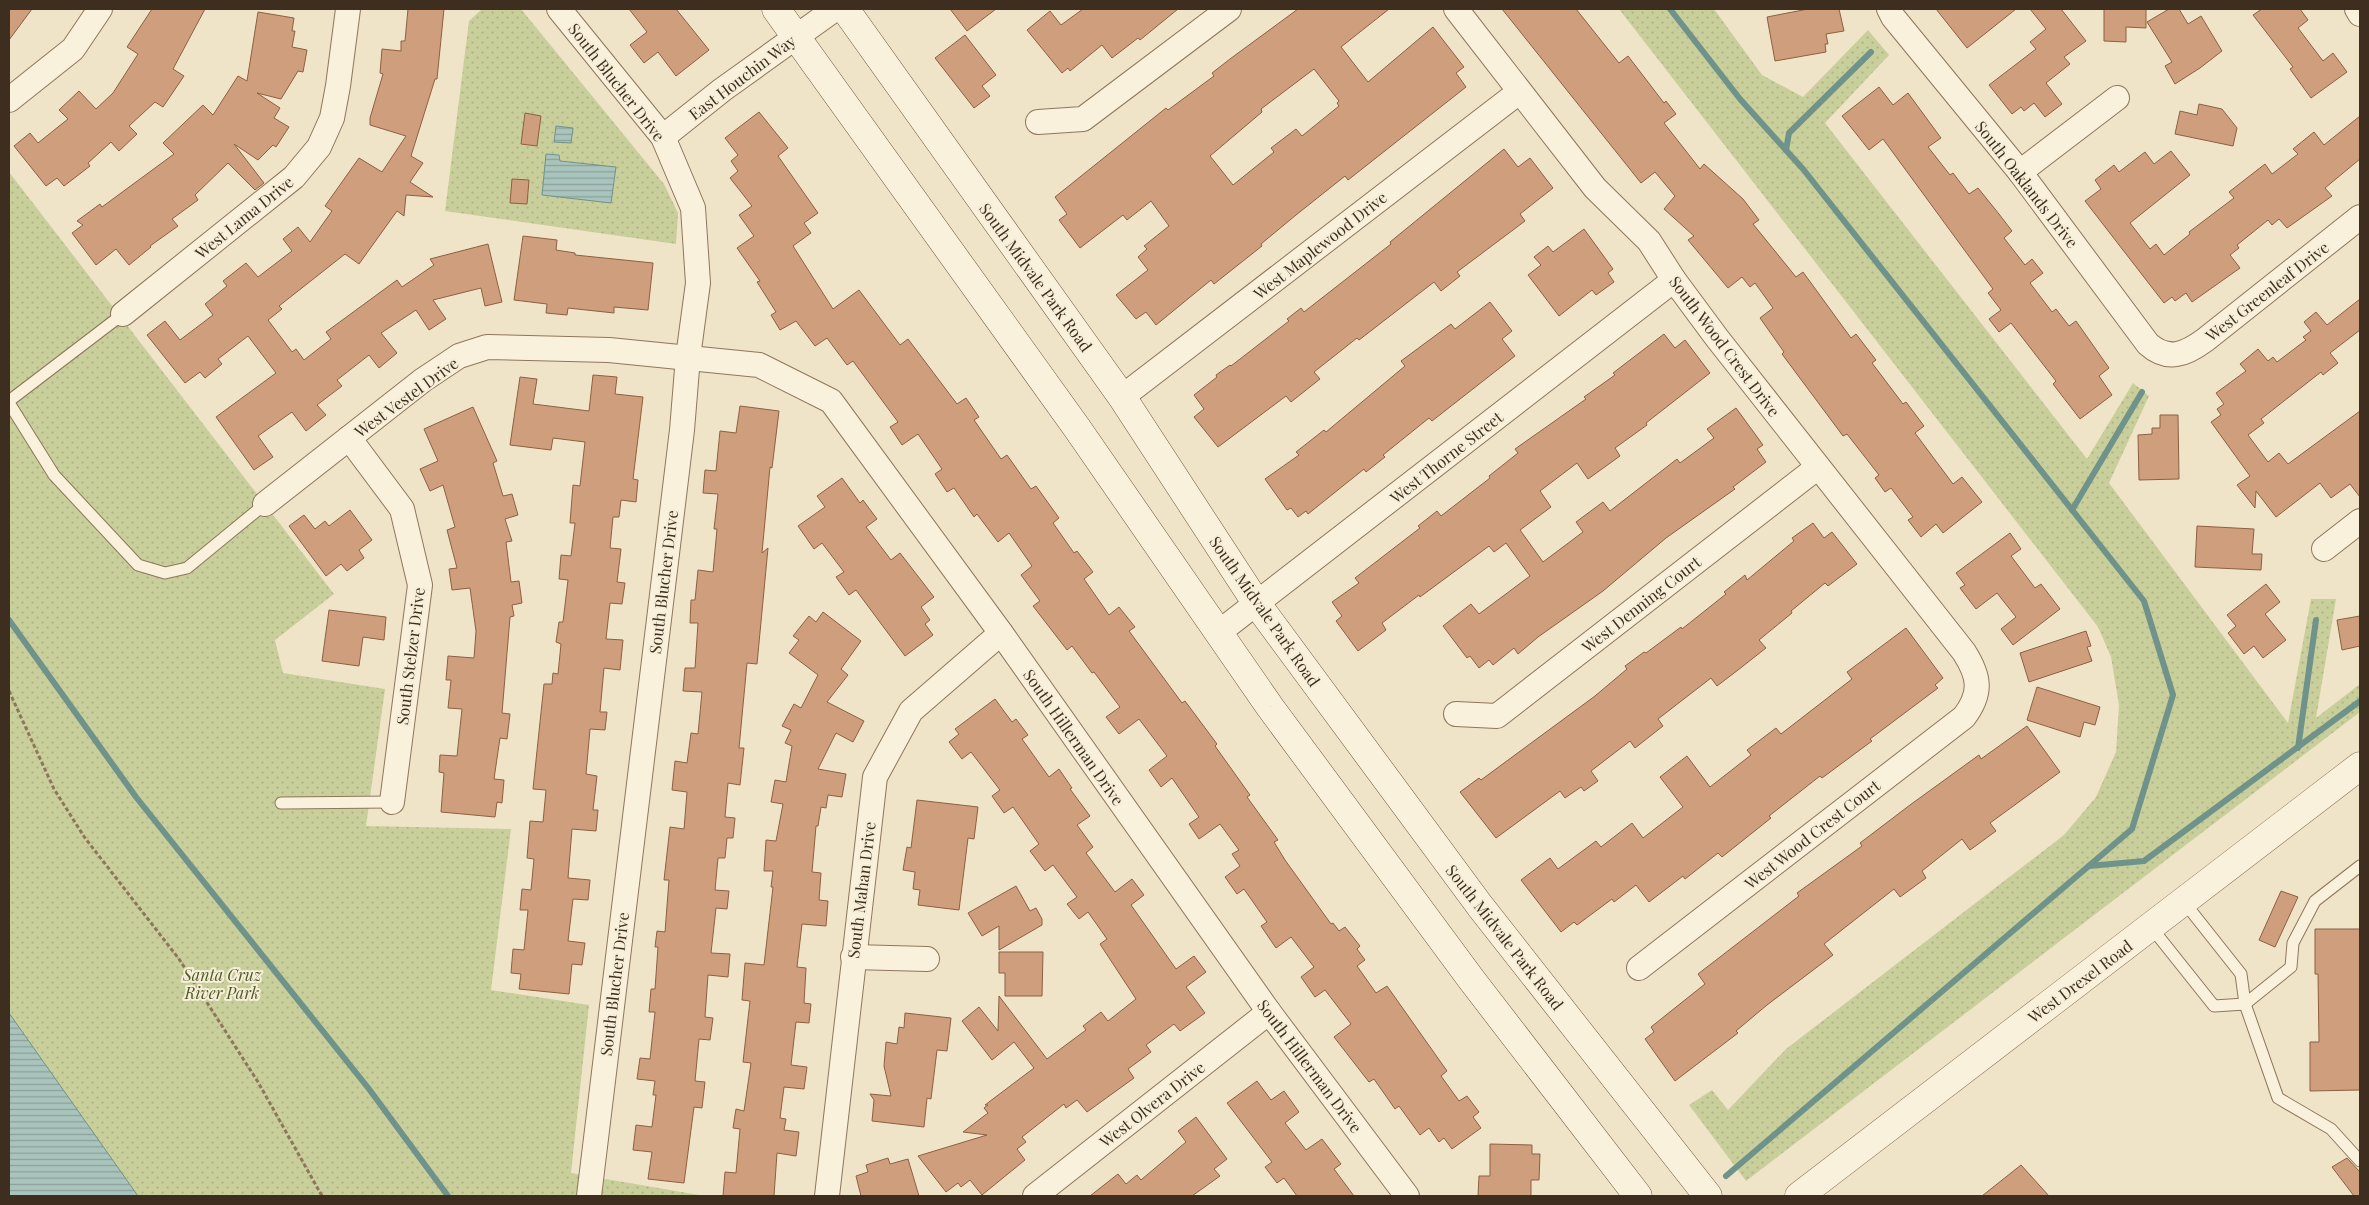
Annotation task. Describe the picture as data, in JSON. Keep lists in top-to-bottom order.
{
  "streets": {
    "main road": ["South Midvale Park Road", "West Drexel Road"],
    "street": [
      "East Houchin Way",
      "South Blucher Drive",
      "South Oaklands Drive",
      "West Lama Drive",
      "West Maplewood Drive",
      "West Greenleaf Drive",
      "South Wood Crest Drive",
      "West Vestel Drive",
      "West Thorne Street",
      "West Denning Court",
      "South Stelzer Drive",
      "South Hillerman Drive",
      "West Wood Crest Court",
      "South Mahan Drive",
      "West Olvera Drive"
    ]
  },
  "crossings": [
    ["East Houchin Way", "South Blucher Drive"],
    ["East Houchin Way", "South Midvale Park Road"],
    ["South Blucher Drive", "West Vestel Drive"],
    ["South Blucher Drive", "South Hillerman Drive"],
    ["South Oaklands Drive", "West Greenleaf Drive"],
    ["West Maplewood Drive", "South Midvale Park Road"],
    ["West Maplewood Drive", "South Wood Crest Drive"],
    ["South Midvale Park Road", "West Thorne Street"],
    ["South Wood Crest Drive", "West Thorne Street"],
    ["South Wood Crest Drive", "West Denning Court"],
    ["South Wood Crest Drive", "West Wood Crest Court"],
    ["West Vestel Drive", "South Stelzer Drive"],
    ["West Vestel Drive", "South Hillerman Drive"],
    ["South Hillerman Drive", "South Mahan Drive"],
    ["South Hillerman Drive", "West Olvera Drive"]
  ],
  "parks": ["Santa Cruz River Park"]
}
